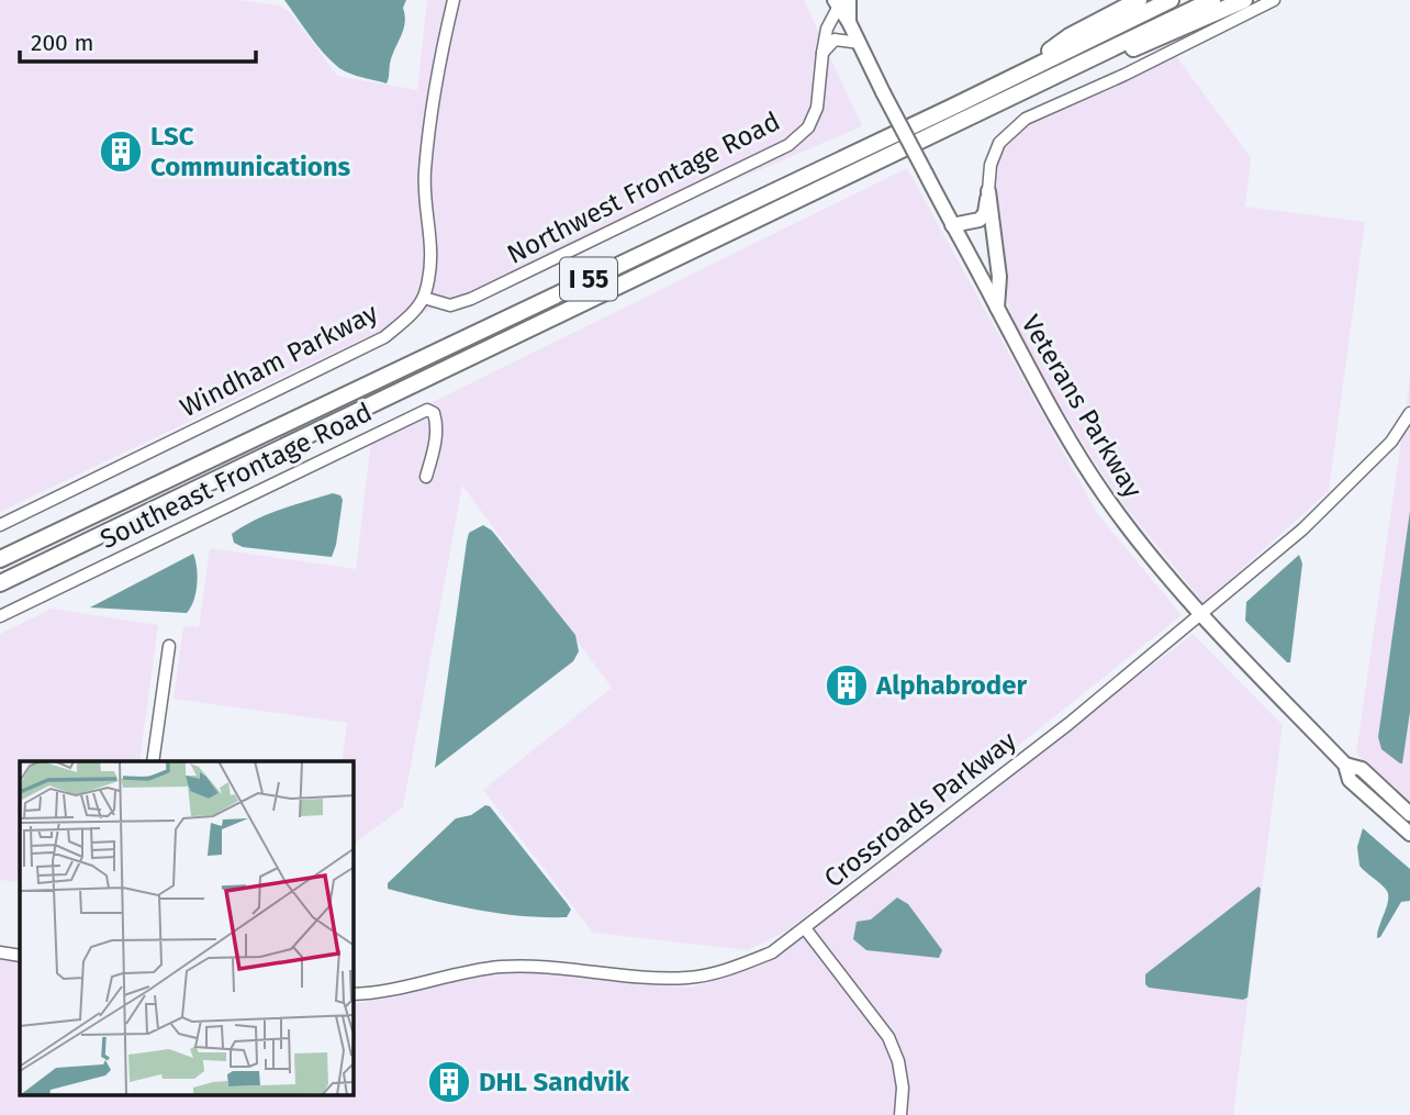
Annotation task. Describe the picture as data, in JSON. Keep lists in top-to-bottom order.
{
  "streets": {
    "highway": ["I 55"],
    "main road": ["Veterans Parkway"],
    "street": [
      "Northwest Frontage Road",
      "Windham Parkway",
      "Southeast Frontage Road",
      "Crossroads Parkway"
    ]
  },
  "crossings": [
    ["Northwest Frontage Road", "Windham Parkway"],
    ["Northwest Frontage Road", "Veterans Parkway"],
    ["Veterans Parkway", "Crossroads Parkway"]
  ],
  "places": {
    "building": ["LSC Communications", "Alphabroder", "DHL Sandvik"]
  },
  "scale_bar": "200 m"
}
